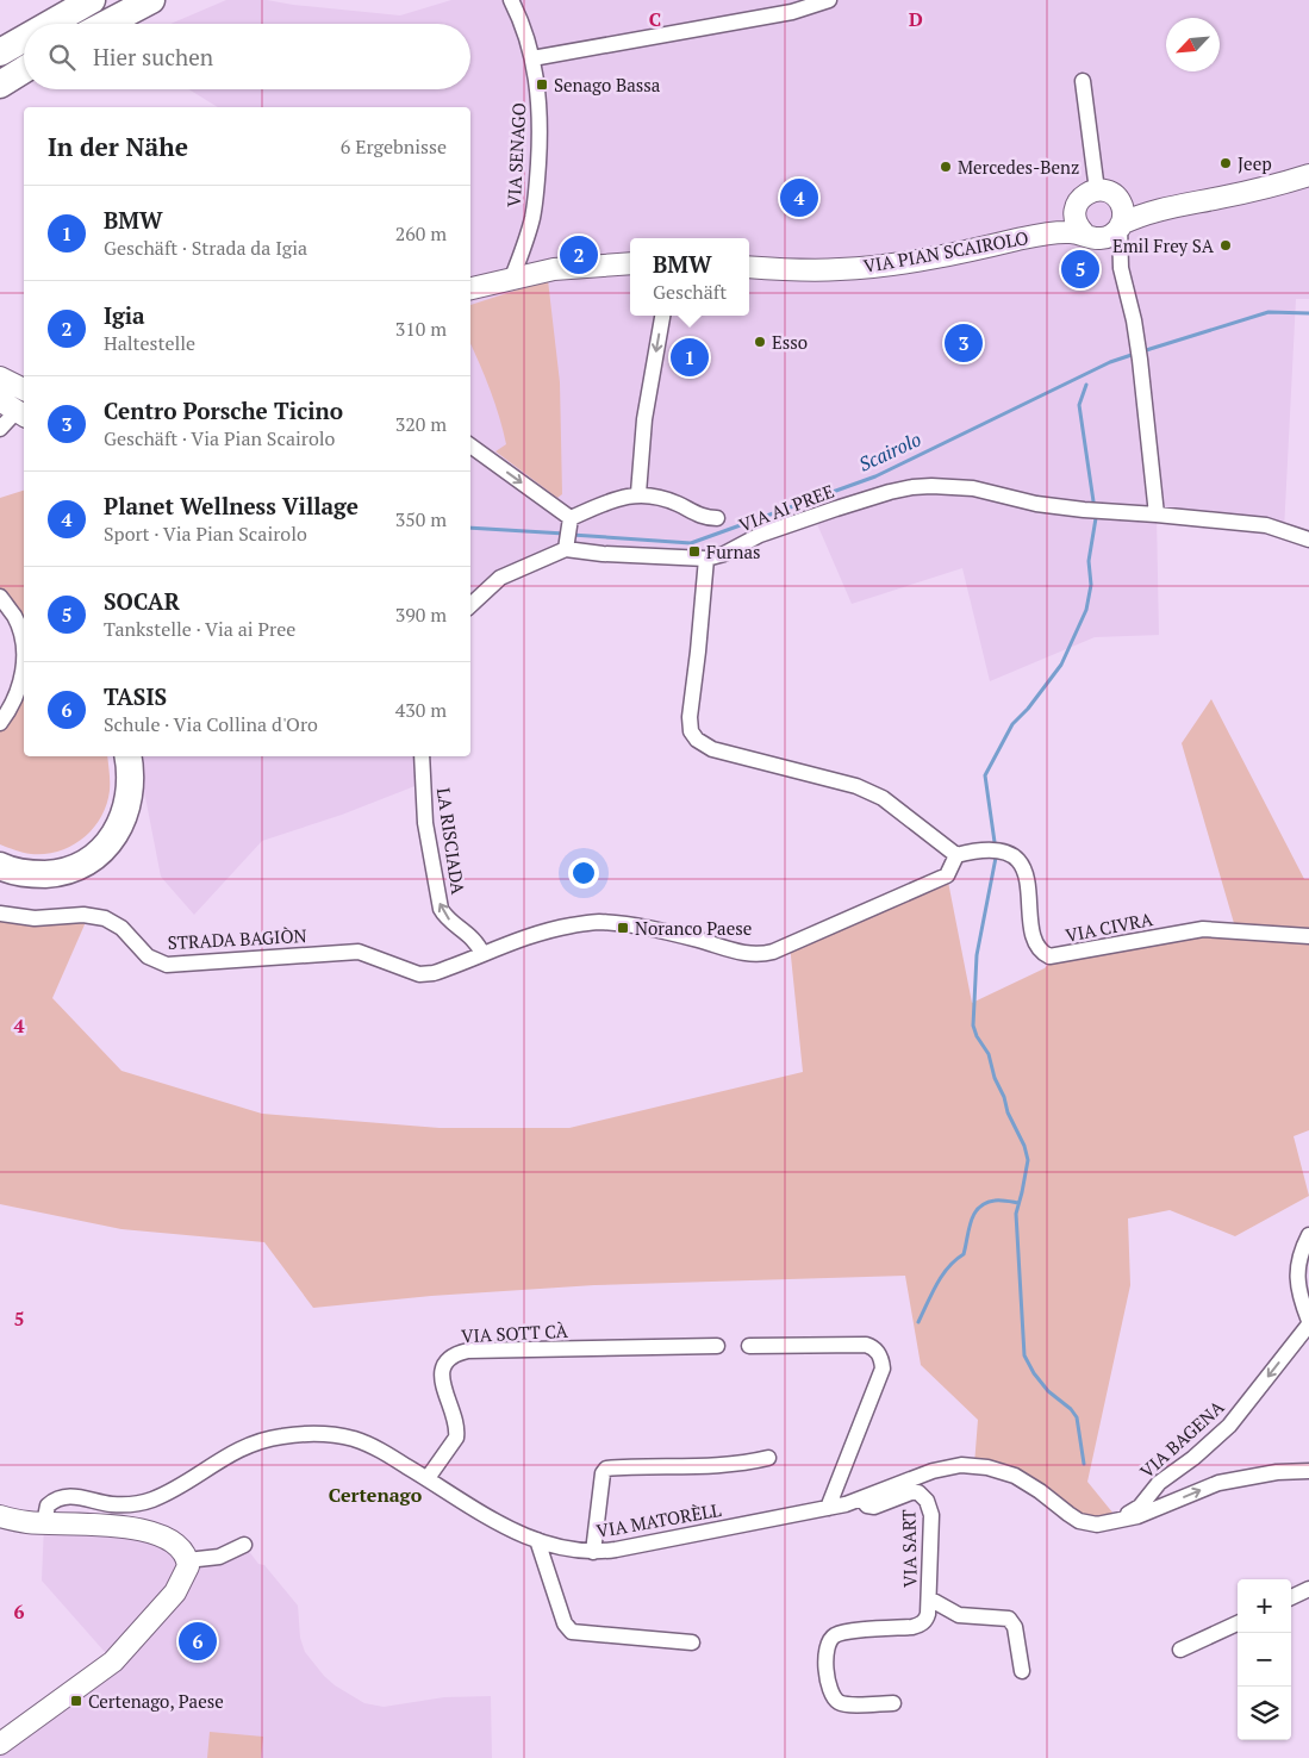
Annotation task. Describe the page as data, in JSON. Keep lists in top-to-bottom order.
{
  "streets": {
    "main road": ["VIA PIAN SCAIROLO"],
    "street": [
      "VIA SENAGO",
      "VIA AI PREE",
      "LA RISCIADA",
      "VIA CIVRA",
      "STRADA BAGIÒN",
      "VIA SOTT CÀ",
      "VIA BAGENA",
      "VIA MATORÈLL",
      "VIA SART"
    ]
  },
  "crossings": [
    ["LA RISCIADA", "STRADA BAGIÒN"],
    ["VIA SOTT CÀ", "VIA MATORÈLL"],
    ["VIA BAGENA", "VIA MATORÈLL"],
    ["VIA MATORÈLL", "VIA SART"]
  ],
  "one_way": ["LA RISCIADA", "VIA BAGENA"],
  "districts": ["Certenago"],
  "water": ["Scairolo"],
  "places": {
    "transit": [
      "Senago Bassa",
      "Furnas",
      "Noranco Paese",
      "Certenago, Paese"
    ],
    "other": [
      "Jeep",
      "Mercedes-Benz",
      "Emil Frey SA",
      "Esso"
    ]
  },
  "north": "bottom left",
  "page": {
    "search": "Hier suchen",
    "heading": ["In der Nähe", "6 Ergebnisse"],
    "pins": [
      "4",
      "2",
      "5",
      "3",
      "1",
      "6"
    ],
    "list": [
      {
        "mark": "1",
        "name": "BMW",
        "note": "Geschäft · Strada da Igia",
        "value": "260 m"
      },
      {
        "mark": "2",
        "name": "Igia",
        "note": "Haltestelle",
        "value": "310 m"
      },
      {
        "mark": "3",
        "name": "Centro Porsche Ticino",
        "note": "Geschäft · Via Pian Scairolo",
        "value": "320 m"
      },
      {
        "mark": "4",
        "name": "Planet Wellness Village",
        "note": "Sport · Via Pian Scairolo",
        "value": "350 m"
      },
      {
        "mark": "5",
        "name": "SOCAR",
        "note": "Tankstelle · Via ai Pree",
        "value": "390 m"
      },
      {
        "mark": "6",
        "name": "TASIS",
        "note": "Schule · Via Collina d'Oro",
        "value": "430 m"
      }
    ],
    "popup": ["BMW", "Geschäft"],
    "map_buttons": ["+", "−"]
  },
  "grid": {
    "columns": ["C", "D"],
    "rows": ["4", "5", "6"]
  }
}
